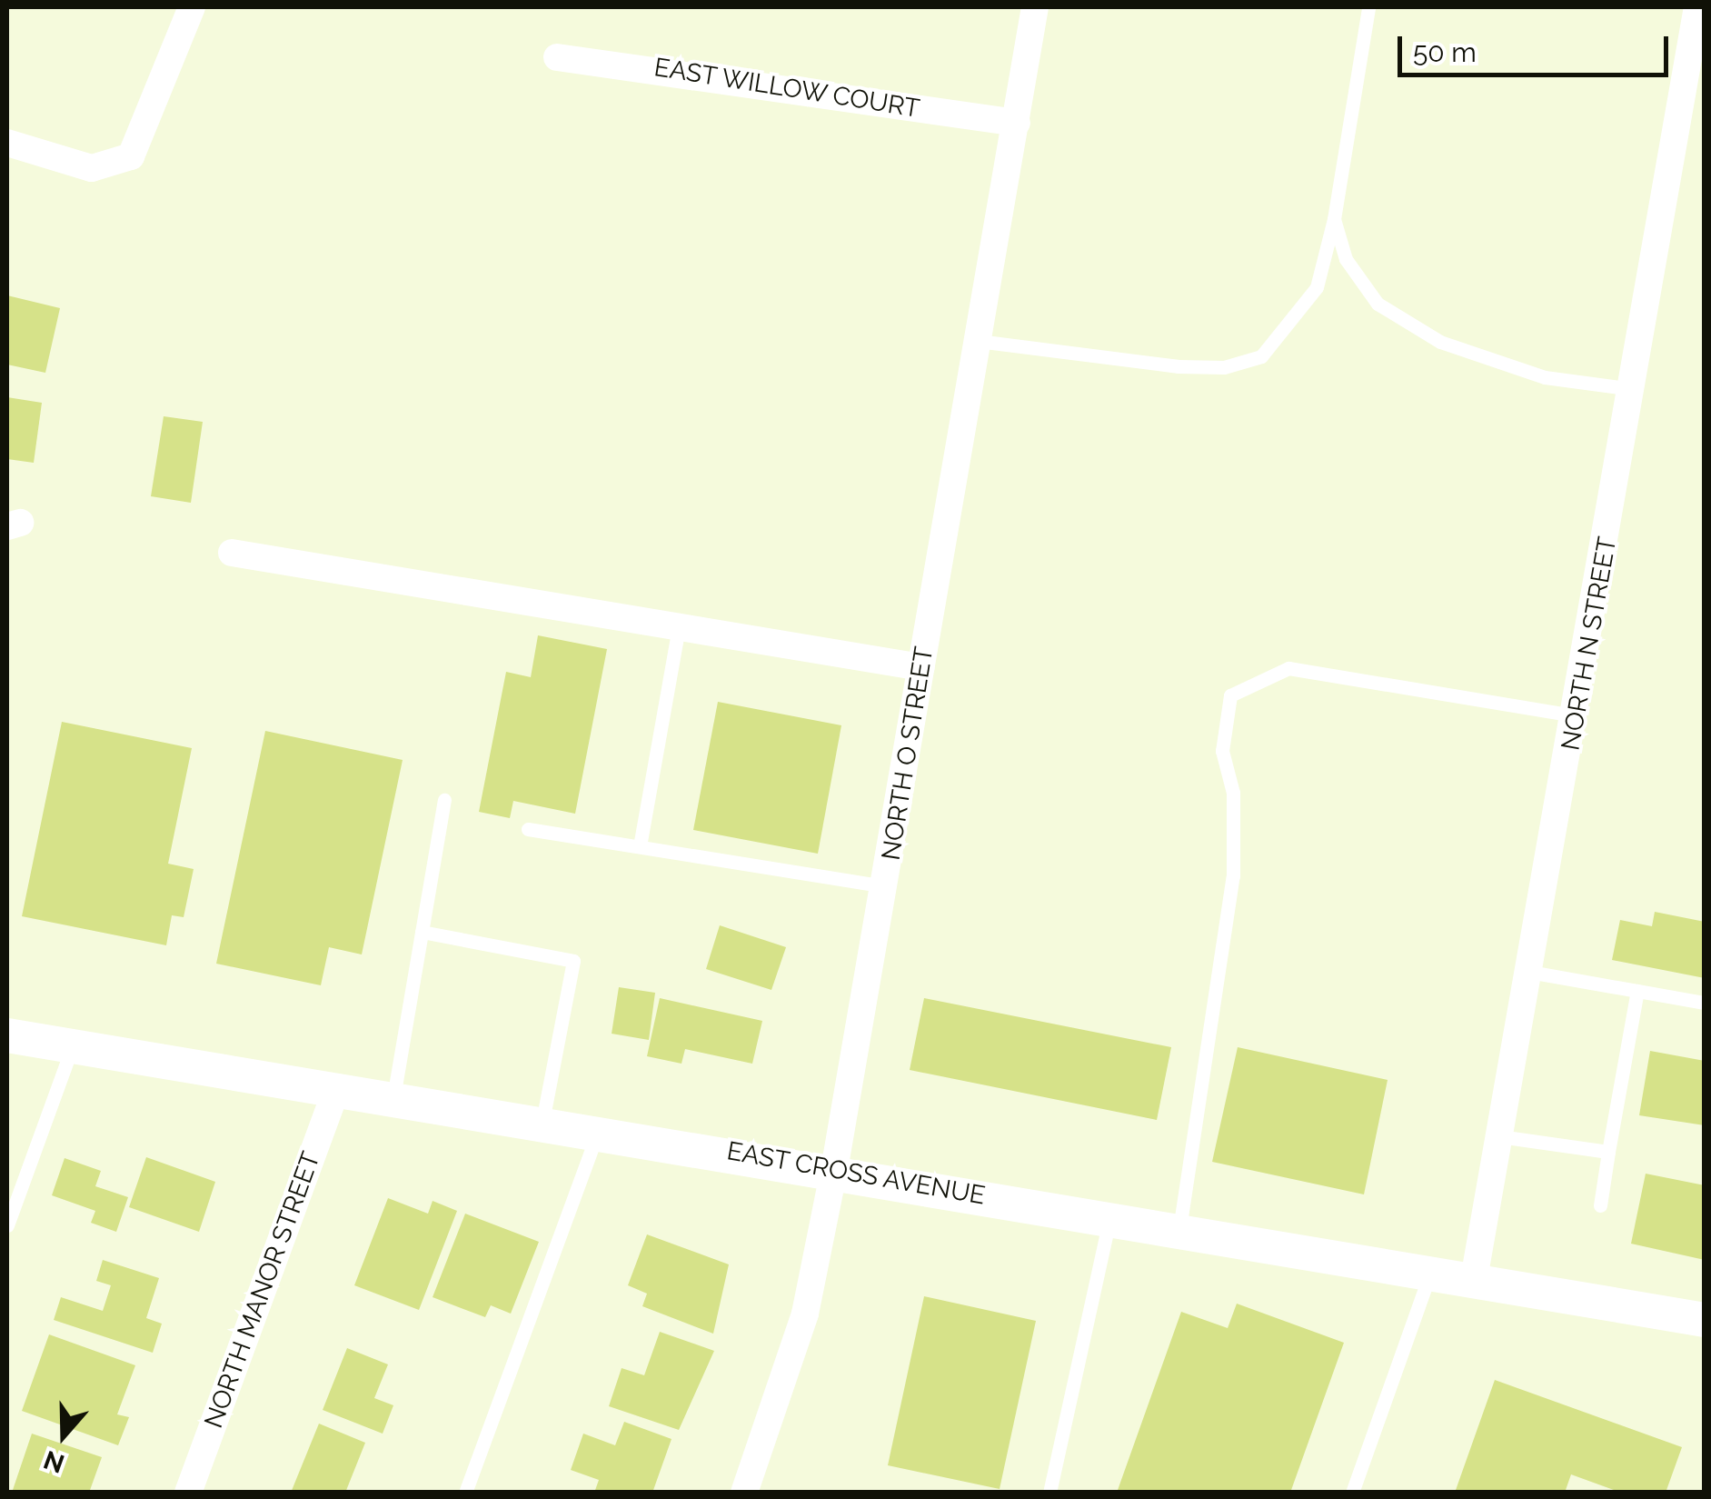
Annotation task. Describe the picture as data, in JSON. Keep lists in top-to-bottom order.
{
  "streets": {
    "street": [
      "EAST WILLOW COURT",
      "NORTH N STREET",
      "NORTH O STREET",
      "EAST CROSS AVENUE",
      "NORTH MANOR STREET"
    ]
  },
  "crossings": [
    ["EAST WILLOW COURT", "NORTH O STREET"],
    ["NORTH N STREET", "EAST CROSS AVENUE"],
    ["NORTH O STREET", "EAST CROSS AVENUE"],
    ["EAST CROSS AVENUE", "NORTH MANOR STREET"]
  ],
  "scale_bar": "50 m",
  "north": "bottom"
}
